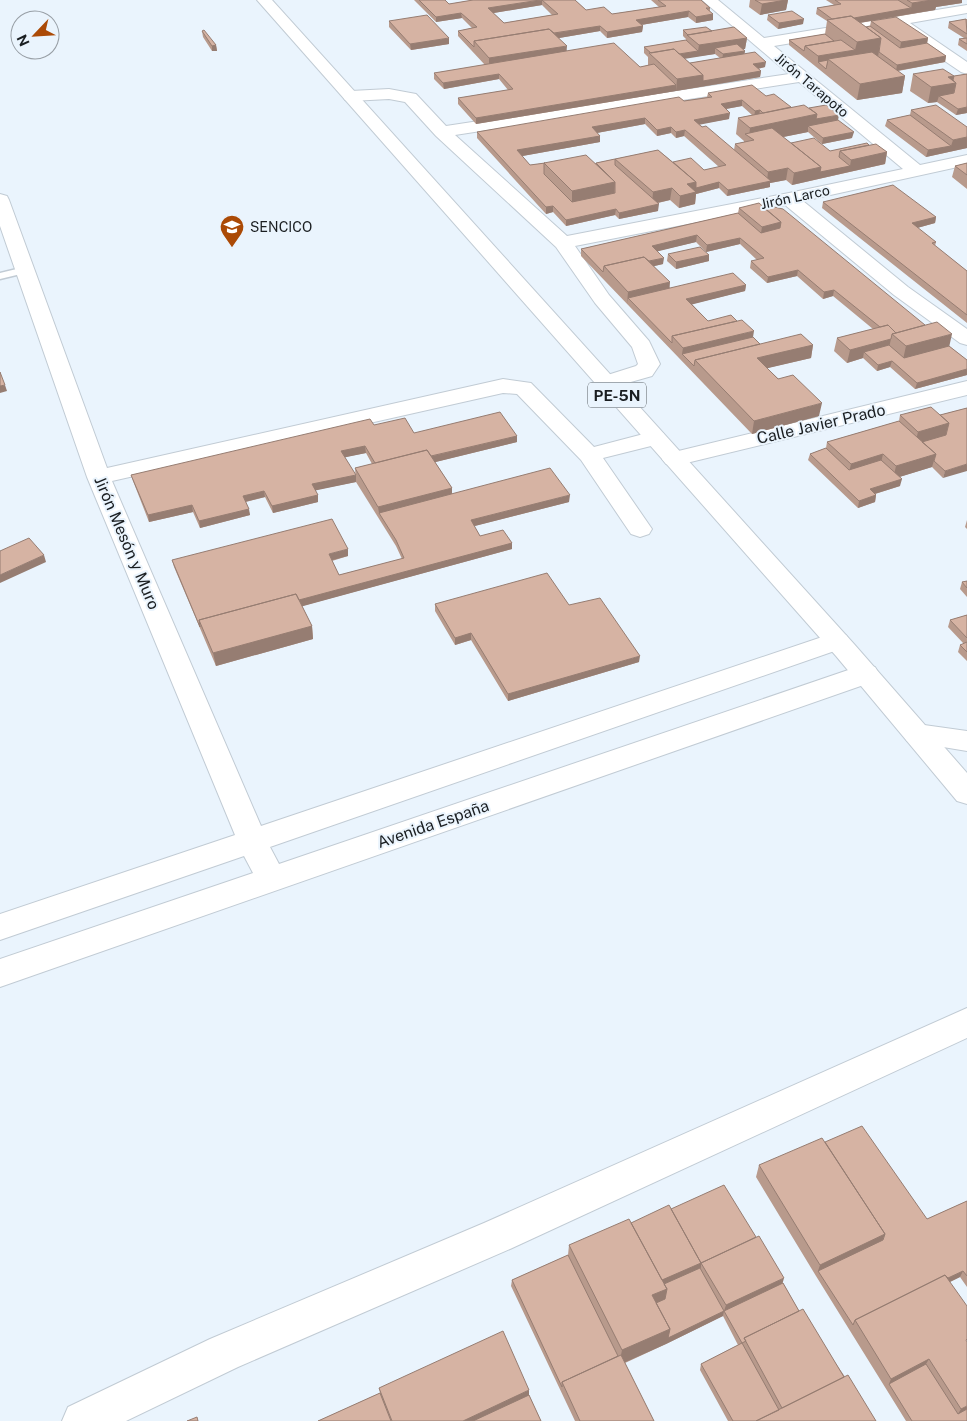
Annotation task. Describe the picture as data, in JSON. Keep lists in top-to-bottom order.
{
  "streets": {
    "main road": [
      "Jirón Tarapoto",
      "Jirón Larco",
      "PE-5N",
      "Calle Javier Prado",
      "Jirón Mesón y Muro",
      "Avenida España"
    ]
  },
  "crossings": [
    ["Jirón Tarapoto", "Jirón Larco"],
    ["PE-5N", "Calle Javier Prado"],
    ["PE-5N", "Avenida España"],
    ["Jirón Mesón y Muro", "Avenida España"]
  ],
  "places": {
    "school or university": ["SENCICO"]
  },
  "north": "bottom left"
}
